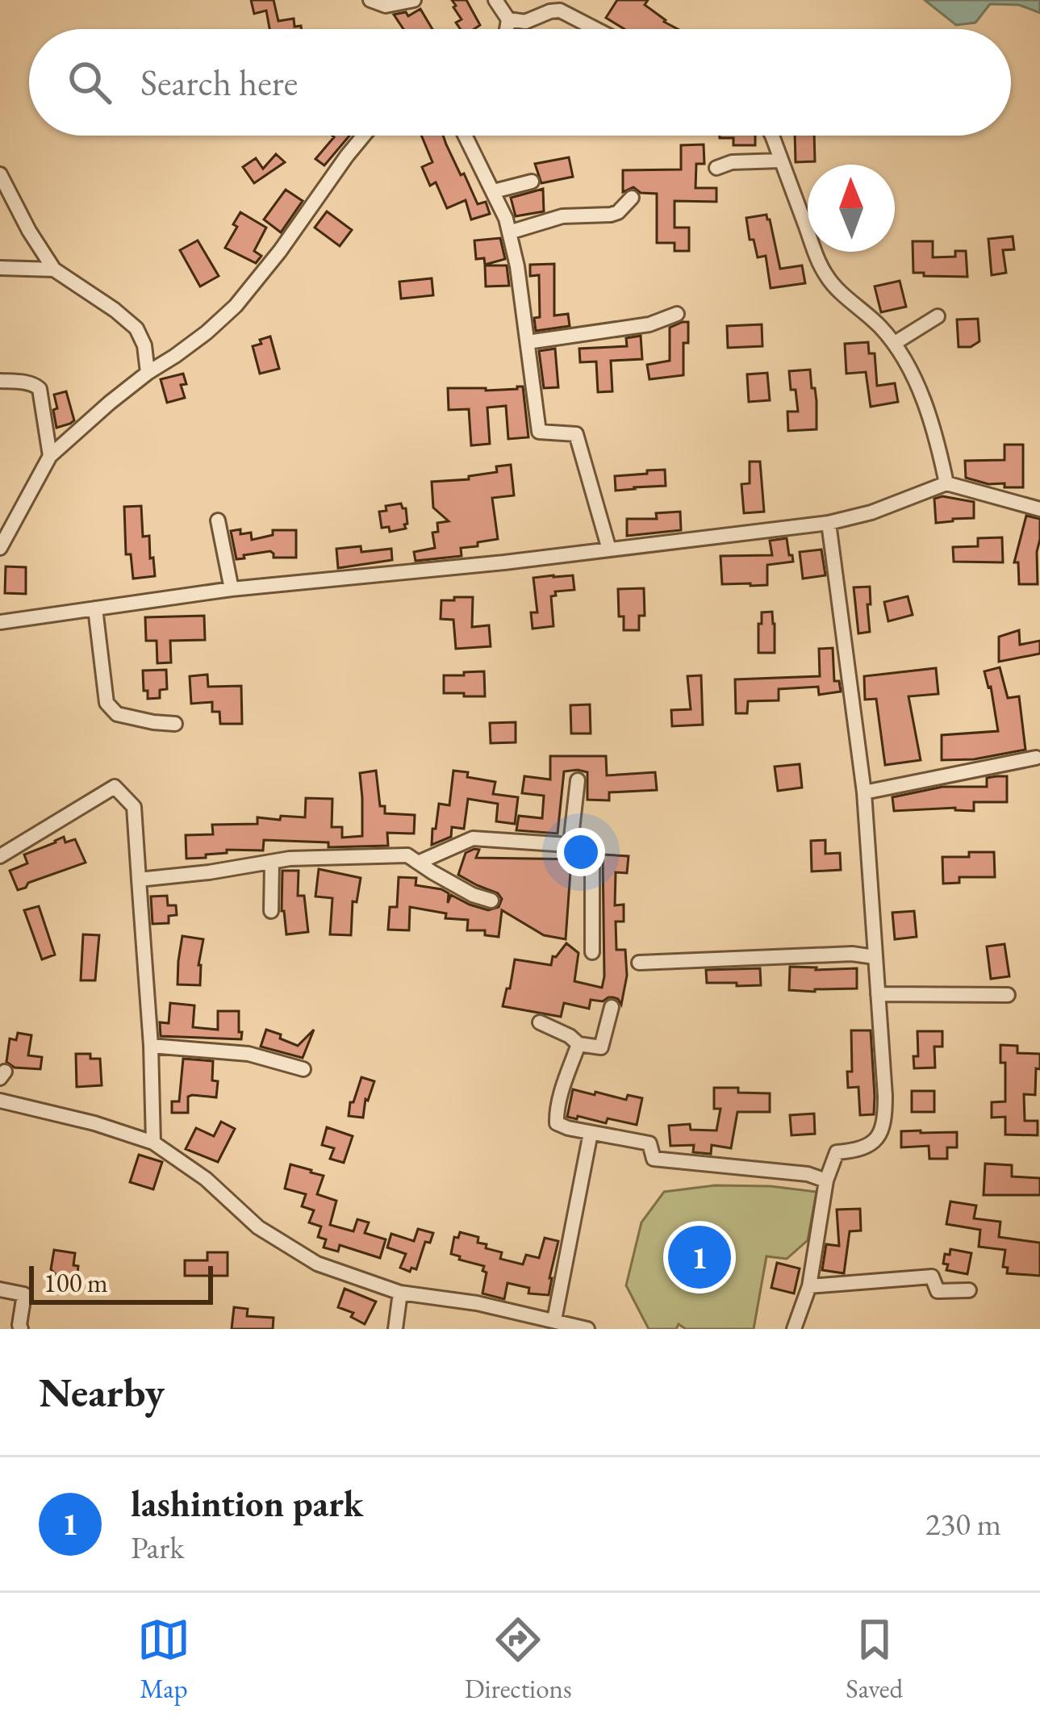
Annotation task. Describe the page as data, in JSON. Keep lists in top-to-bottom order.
{
  "scale_bar": "100 m",
  "north": "top",
  "page": {
    "search": "Search here",
    "pins": "1",
    "scale": "100 m",
    "heading": "Nearby",
    "list": [
      {
        "mark": "1",
        "name": "lashintion park",
        "note": "Park",
        "value": "230 m"
      }
    ],
    "nav": ["Map", "Directions", "Saved"]
  }
}
